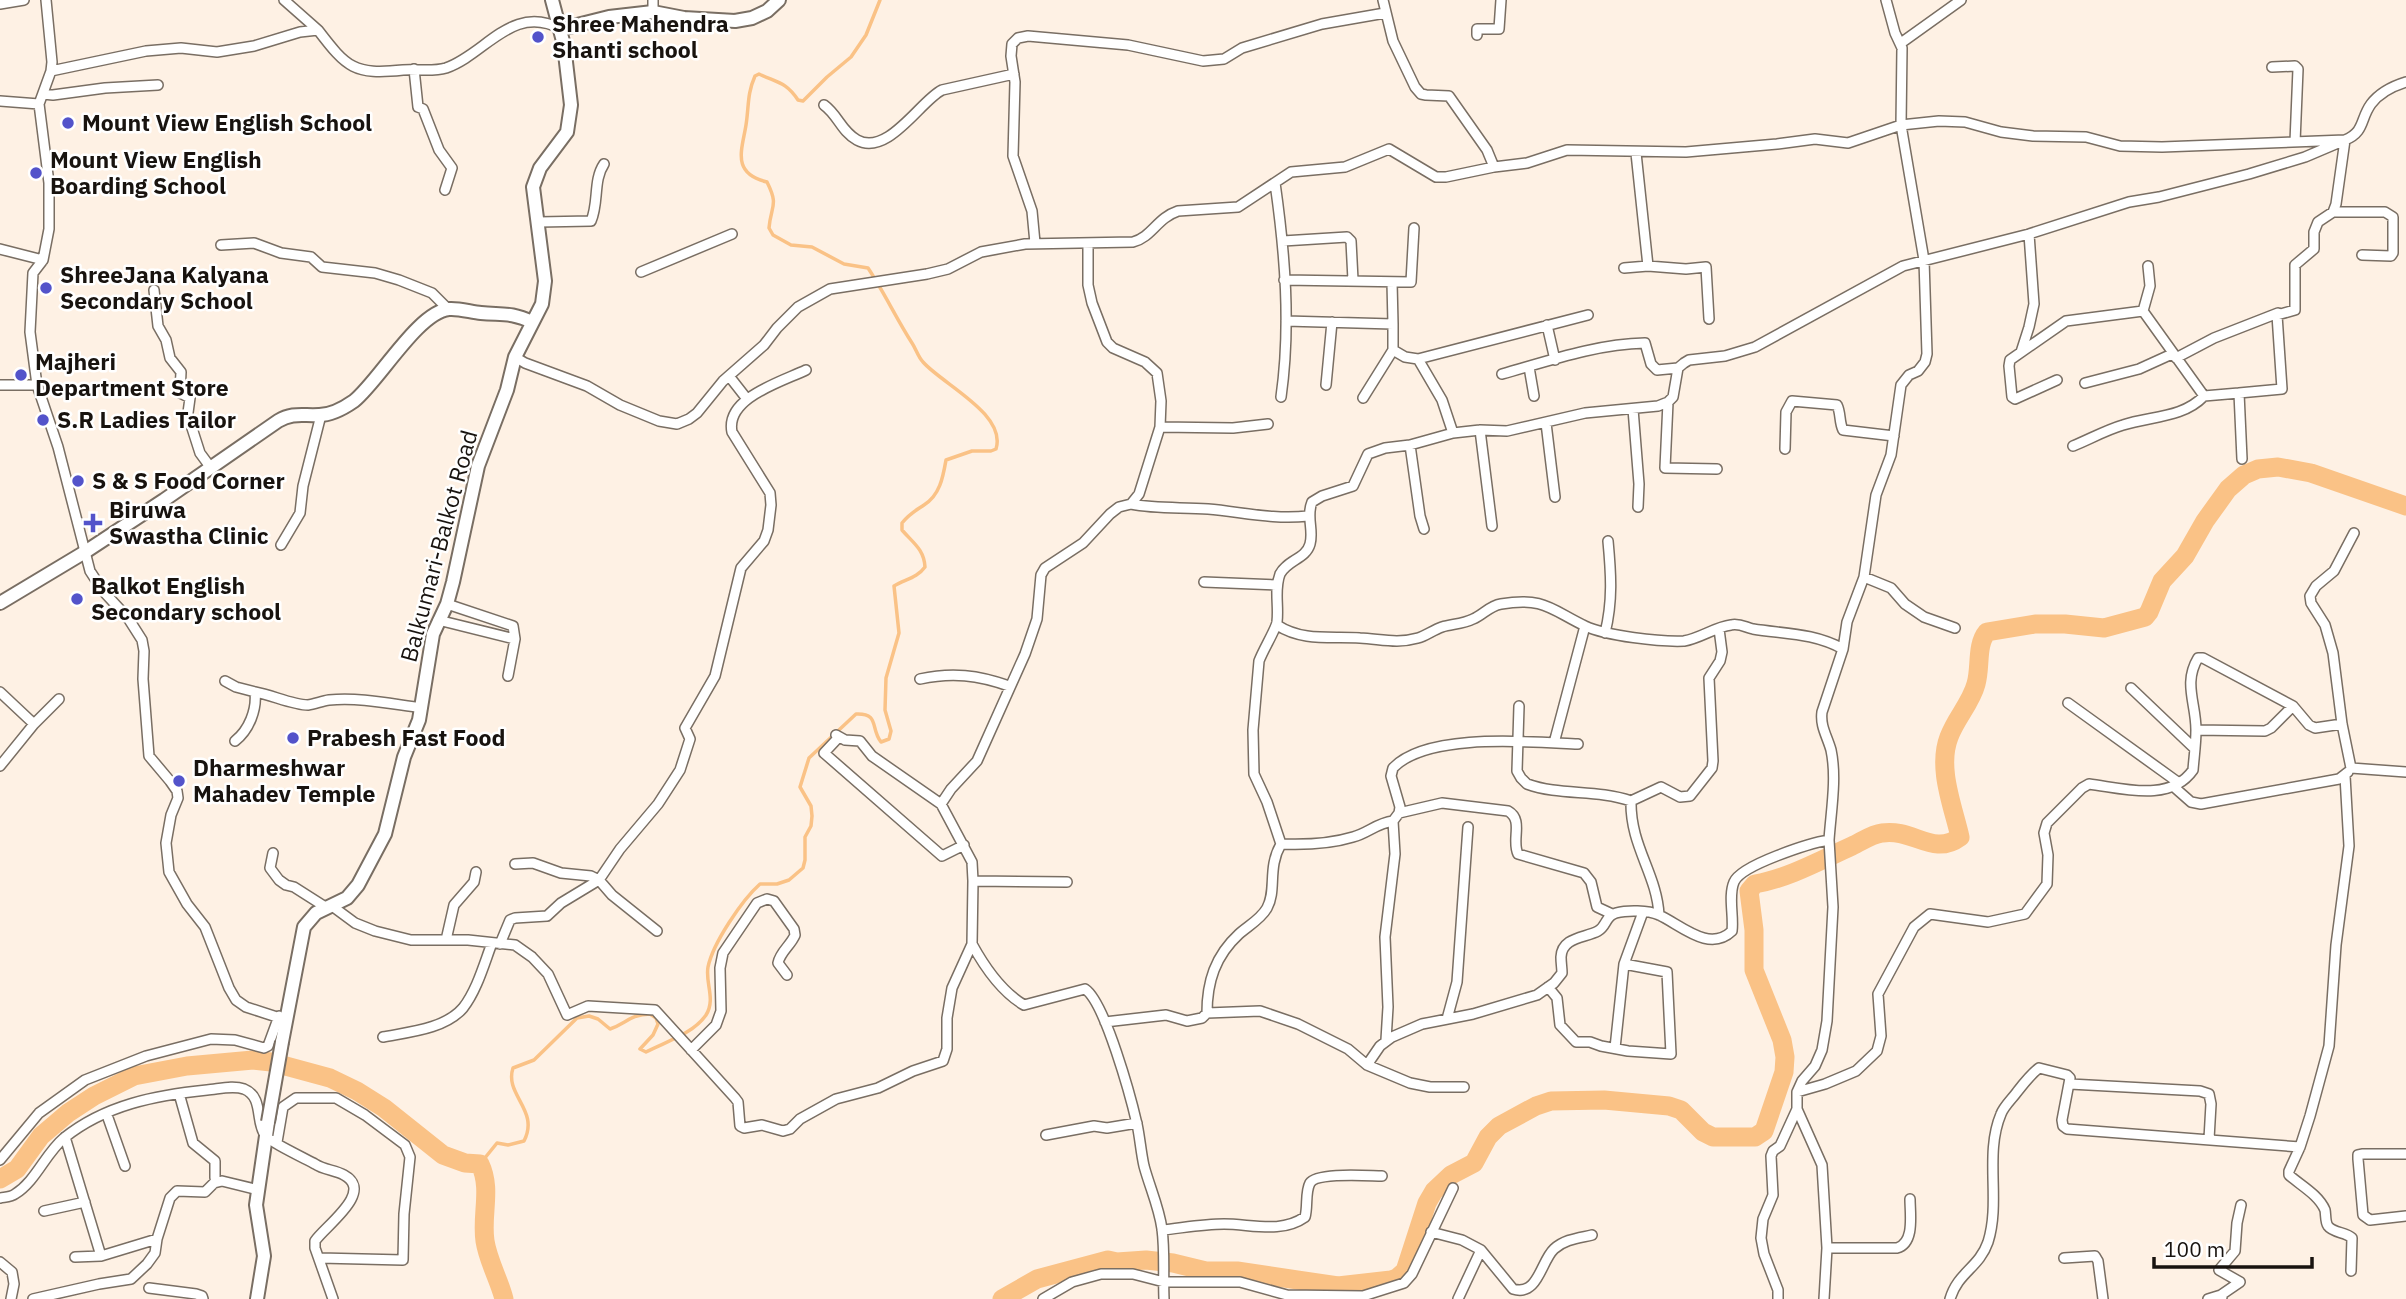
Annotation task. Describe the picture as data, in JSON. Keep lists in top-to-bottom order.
{
  "streets": {
    "main road": ["Balkumari-Balkot Road"]
  },
  "places": {
    "other": [
      "Shree Mahendra Shanti school",
      "Mount View English School",
      "Mount View English Boarding School",
      "ShreeJana Kalyana Secondary School",
      "Majheri Department Store",
      "S.R Ladies Tailor",
      "S & S Food Corner",
      "Balkot English Secondary school",
      "Prabesh Fast Food",
      "Dharmeshwar Mahadev Temple"
    ],
    "health": ["Biruwa Swastha Clinic"]
  },
  "scale_bar": "100 m"
}
